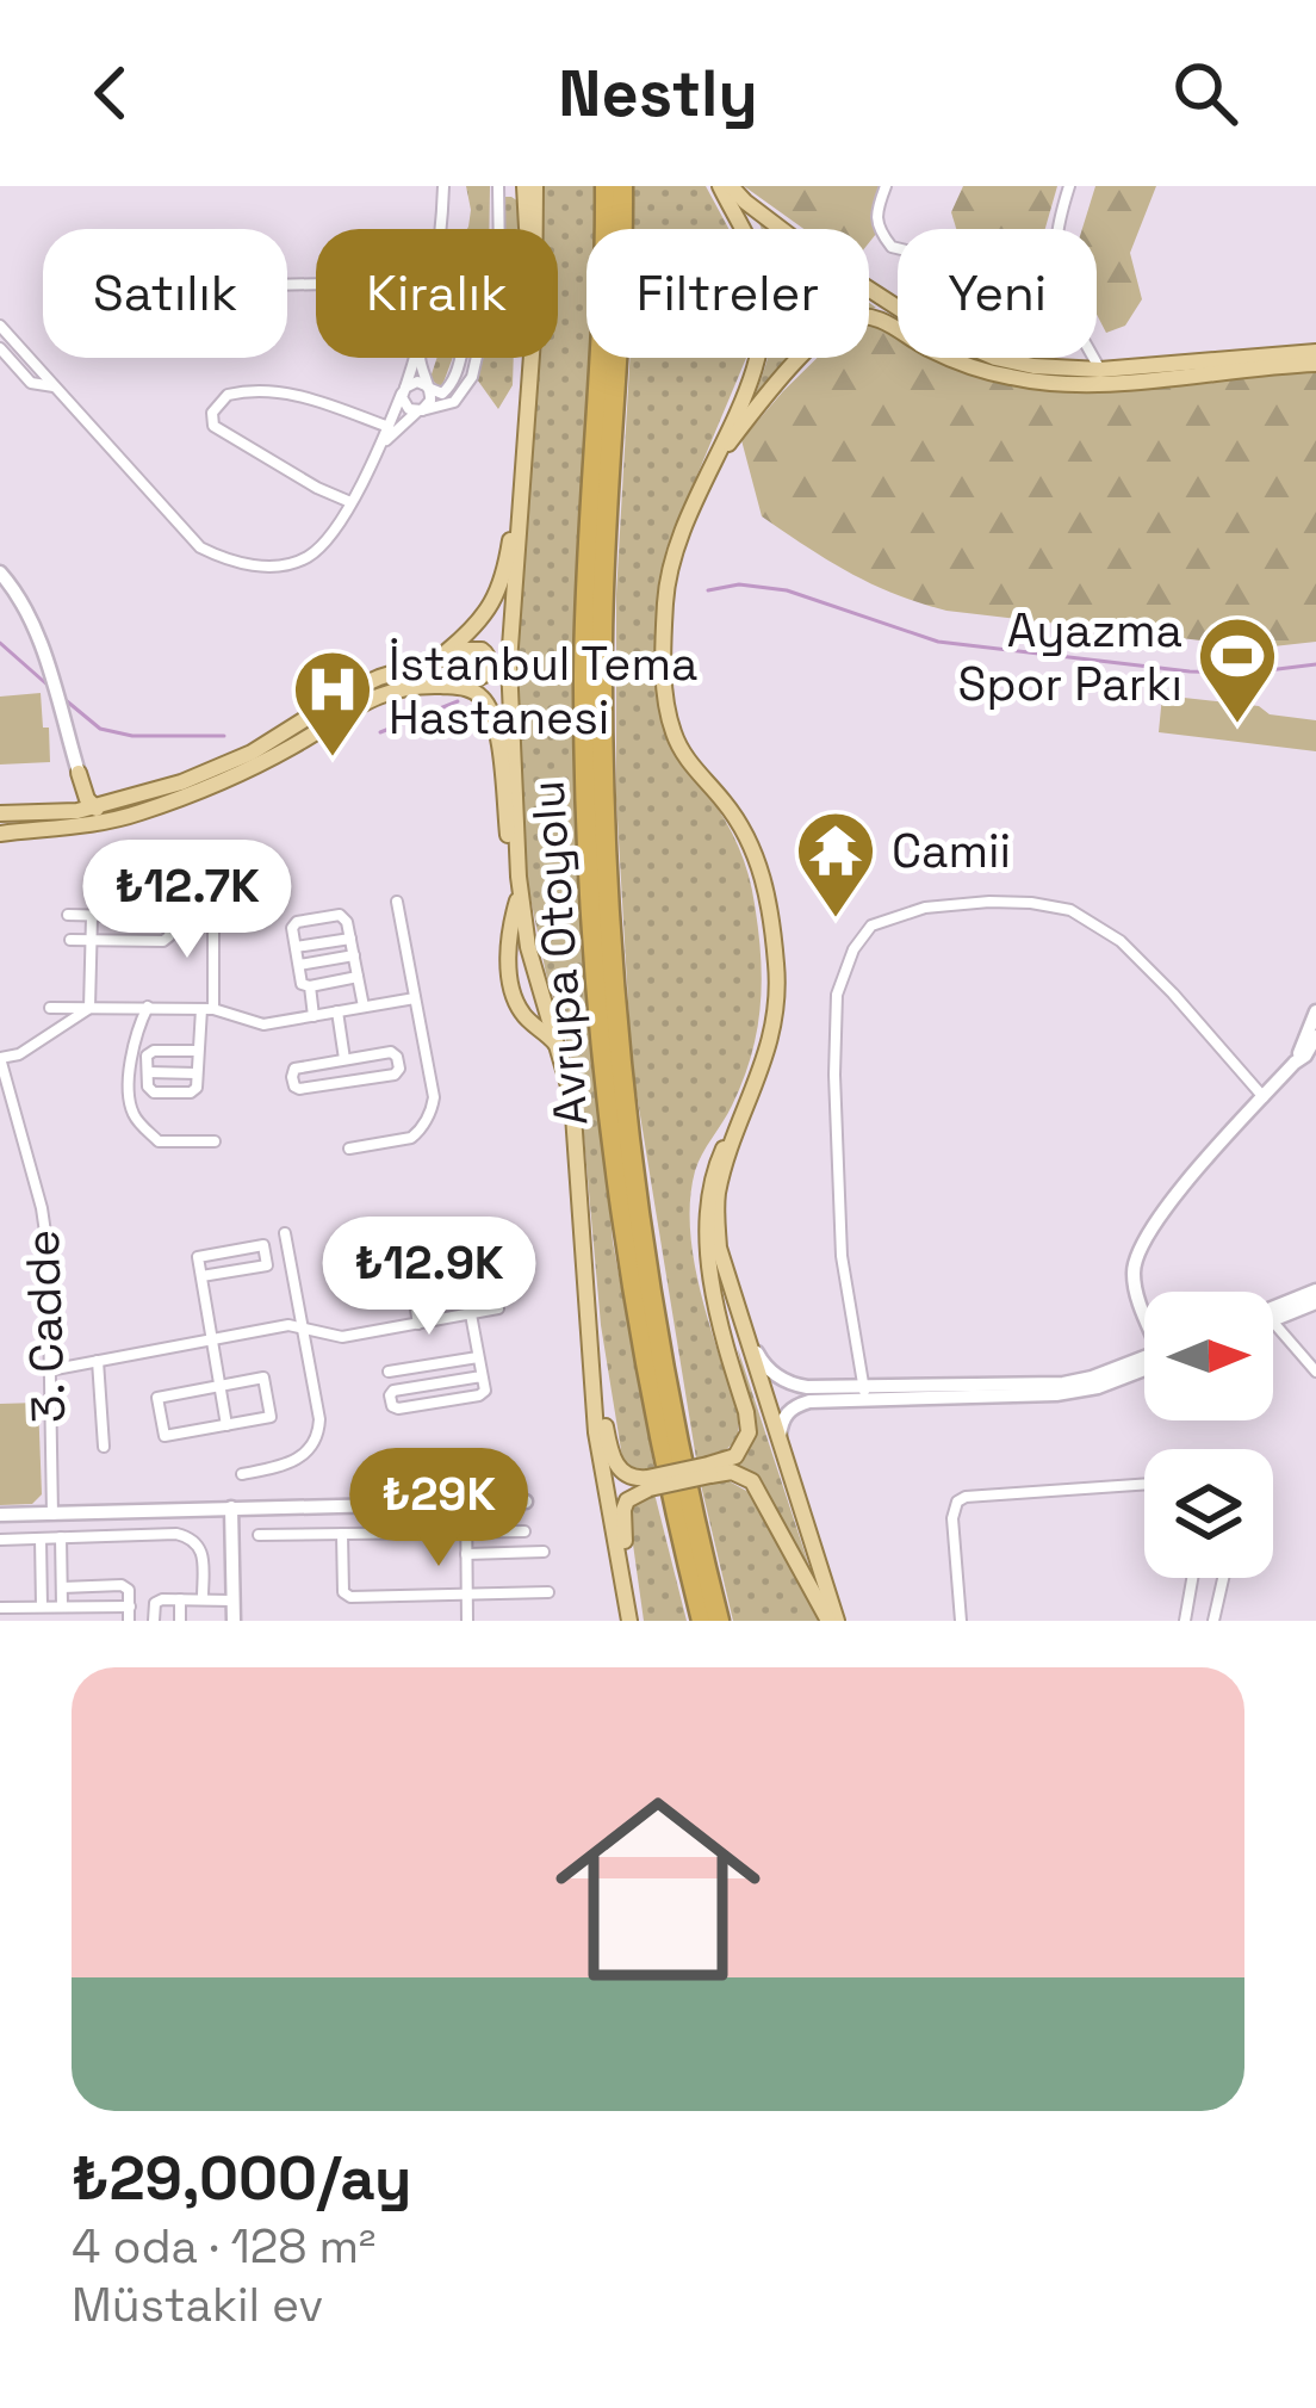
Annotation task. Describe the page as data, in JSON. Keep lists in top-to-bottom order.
{
  "streets": {
    "highway": ["Avrupa Otoyolu"],
    "street": ["3. Cadde"]
  },
  "places": {
    "sports": ["Ayazma Spor Parkı"],
    "hospital": ["İstanbul Tema Hastanesi"],
    "temple": ["Camii"]
  },
  "north": "right",
  "page": {
    "header": "Nestly",
    "chip": [
      "Satılık",
      "Kiralık",
      "Filtreler",
      "Yeni"
    ],
    "price": ["₺12.7K", "₺12.9K", "₺29K"],
    "list": [
      {
        "name": "₺29,000/ay",
        "note": "4 oda · 128 m² · Müstakil ev"
      }
    ]
  }
}
